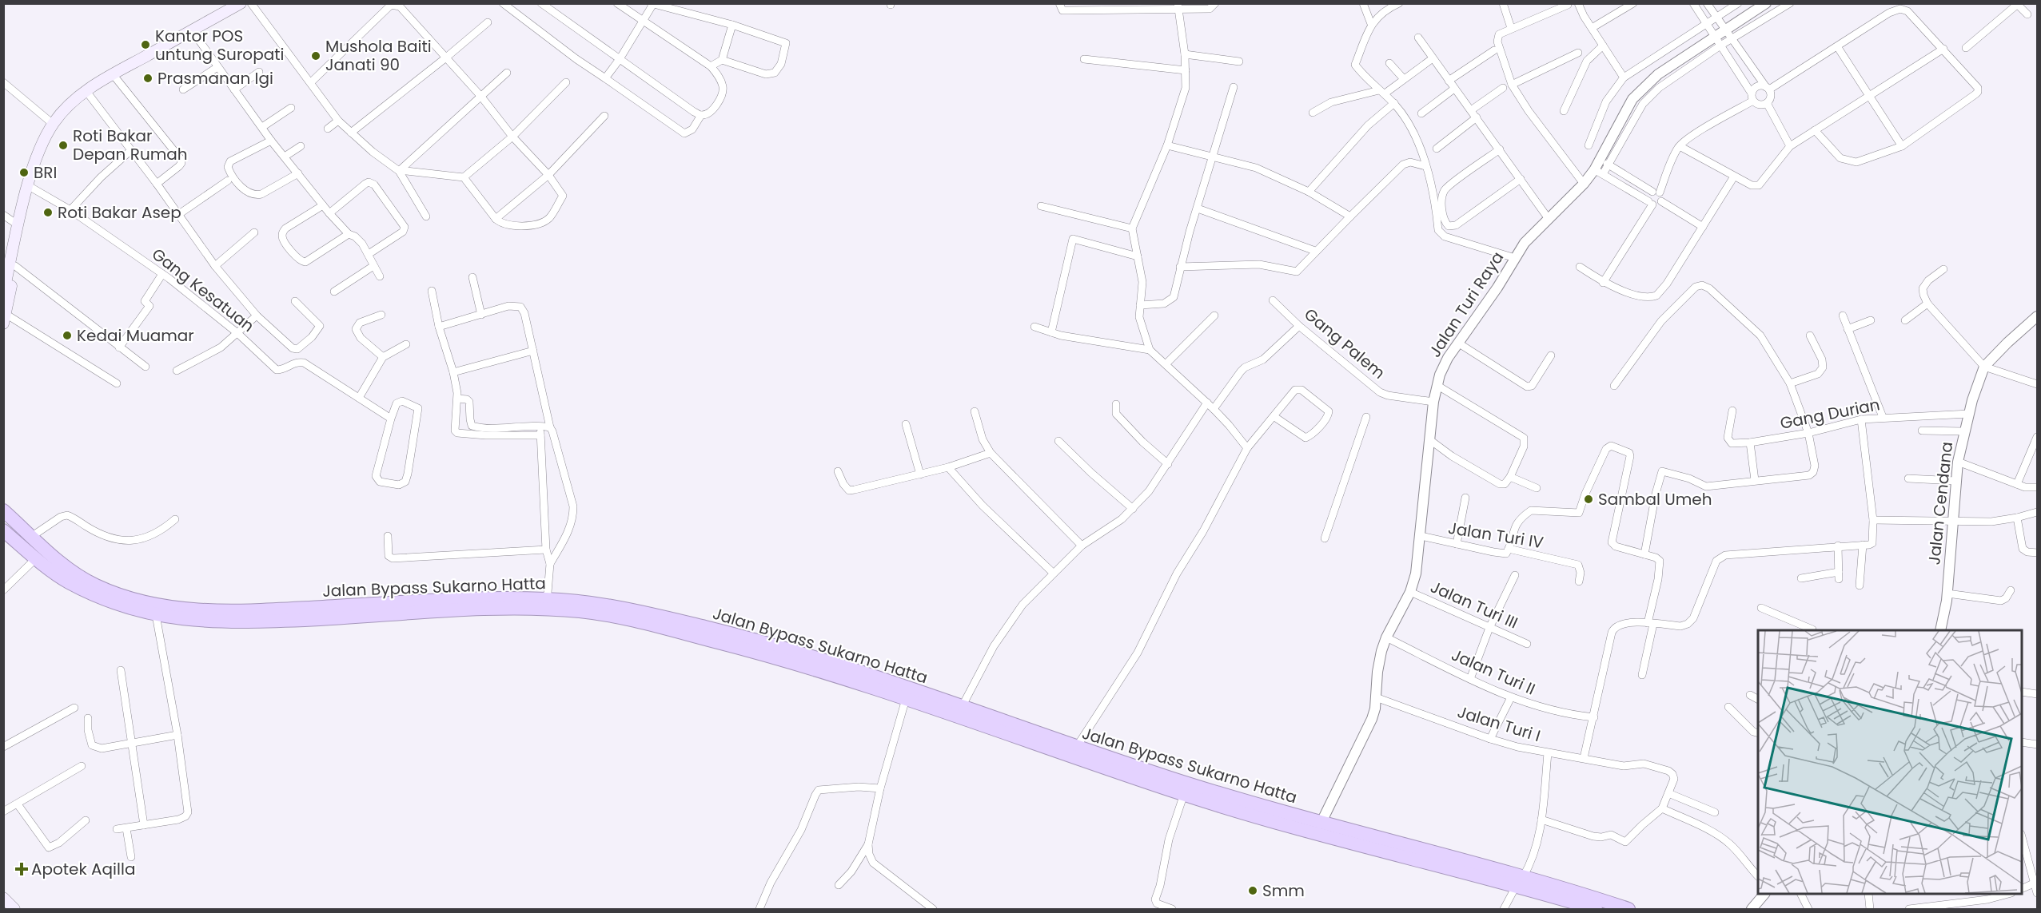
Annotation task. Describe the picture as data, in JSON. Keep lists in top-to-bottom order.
{
  "streets": {
    "highway": ["Jalan Bypass Sukarno Hatta"],
    "street": [
      "Gang Kesatuan",
      "Jalan Turi Raya",
      "Gang Palem",
      "Gang Durian",
      "Jalan Cendana",
      "Jalan Turi IV",
      "Jalan Turi III",
      "Jalan Turi II",
      "Jalan Turi I"
    ]
  },
  "crossings": [
    ["Jalan Turi Raya", "Gang Palem"],
    ["Jalan Turi Raya", "Jalan Turi IV"],
    ["Jalan Turi Raya", "Jalan Bypass Sukarno Hatta"],
    ["Jalan Turi Raya", "Jalan Turi III"],
    ["Jalan Turi Raya", "Jalan Turi II"],
    ["Jalan Turi Raya", "Jalan Turi I"],
    ["Gang Durian", "Jalan Cendana"],
    ["Jalan Bypass Sukarno Hatta", "Jalan Turi I"]
  ],
  "places": {
    "other": [
      "Kantor POS untung Suropati",
      "Mushola Baiti Janati 90",
      "Prasmanan Igi",
      "Roti Bakar Depan Rumah",
      "BRI",
      "Roti Bakar Asep",
      "Kedai Muamar",
      "Sambal Umeh",
      "Smm"
    ],
    "health": ["Apotek Aqilla"]
  }
}
